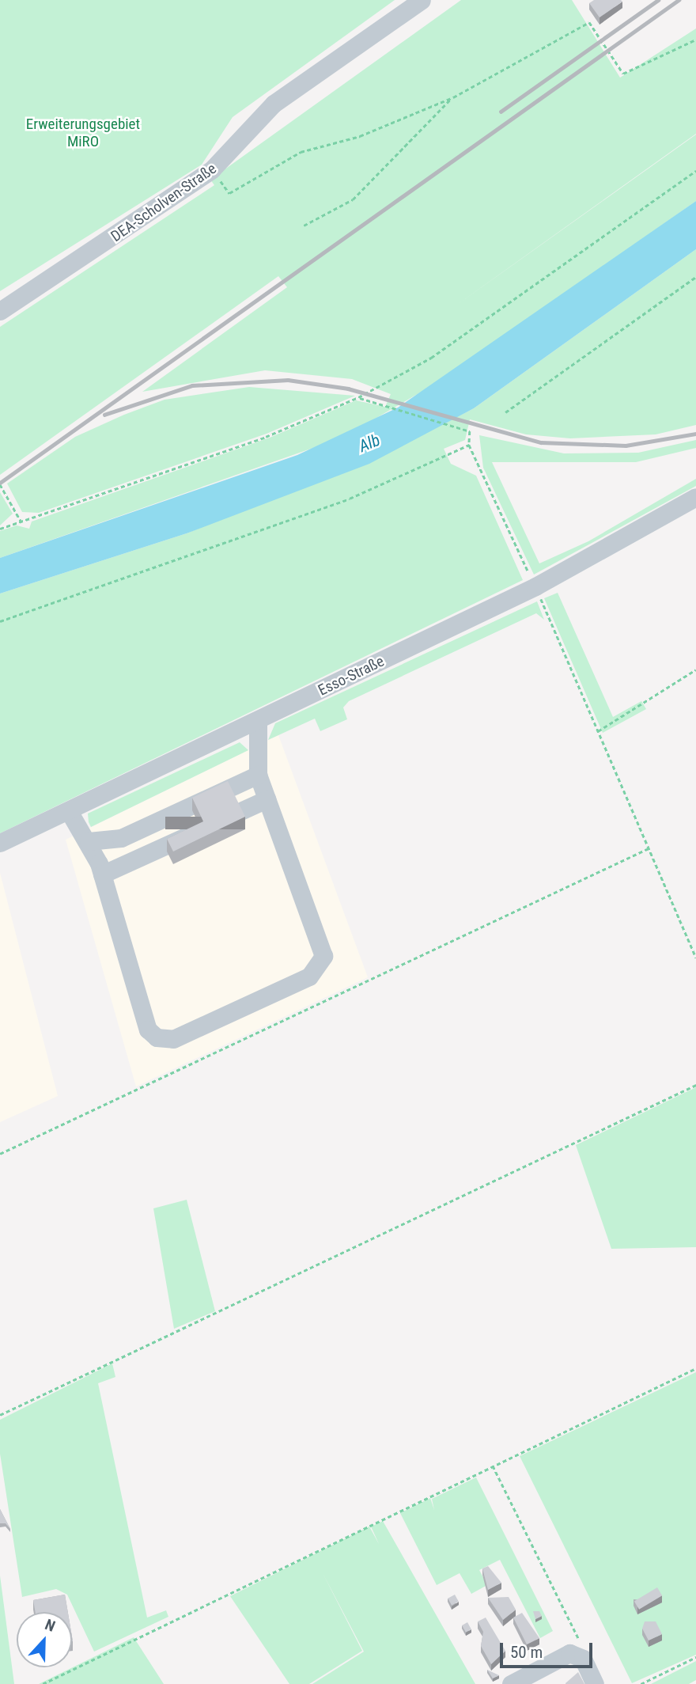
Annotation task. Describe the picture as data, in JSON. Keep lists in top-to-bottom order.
{
  "streets": {
    "street": ["DEA-Scholven-Straße", "Esso-Straße"]
  },
  "water": ["Alb"],
  "parks": ["Erweiterungsgebiet MiRO"],
  "scale_bar": "50 m",
  "north": "top"
}
